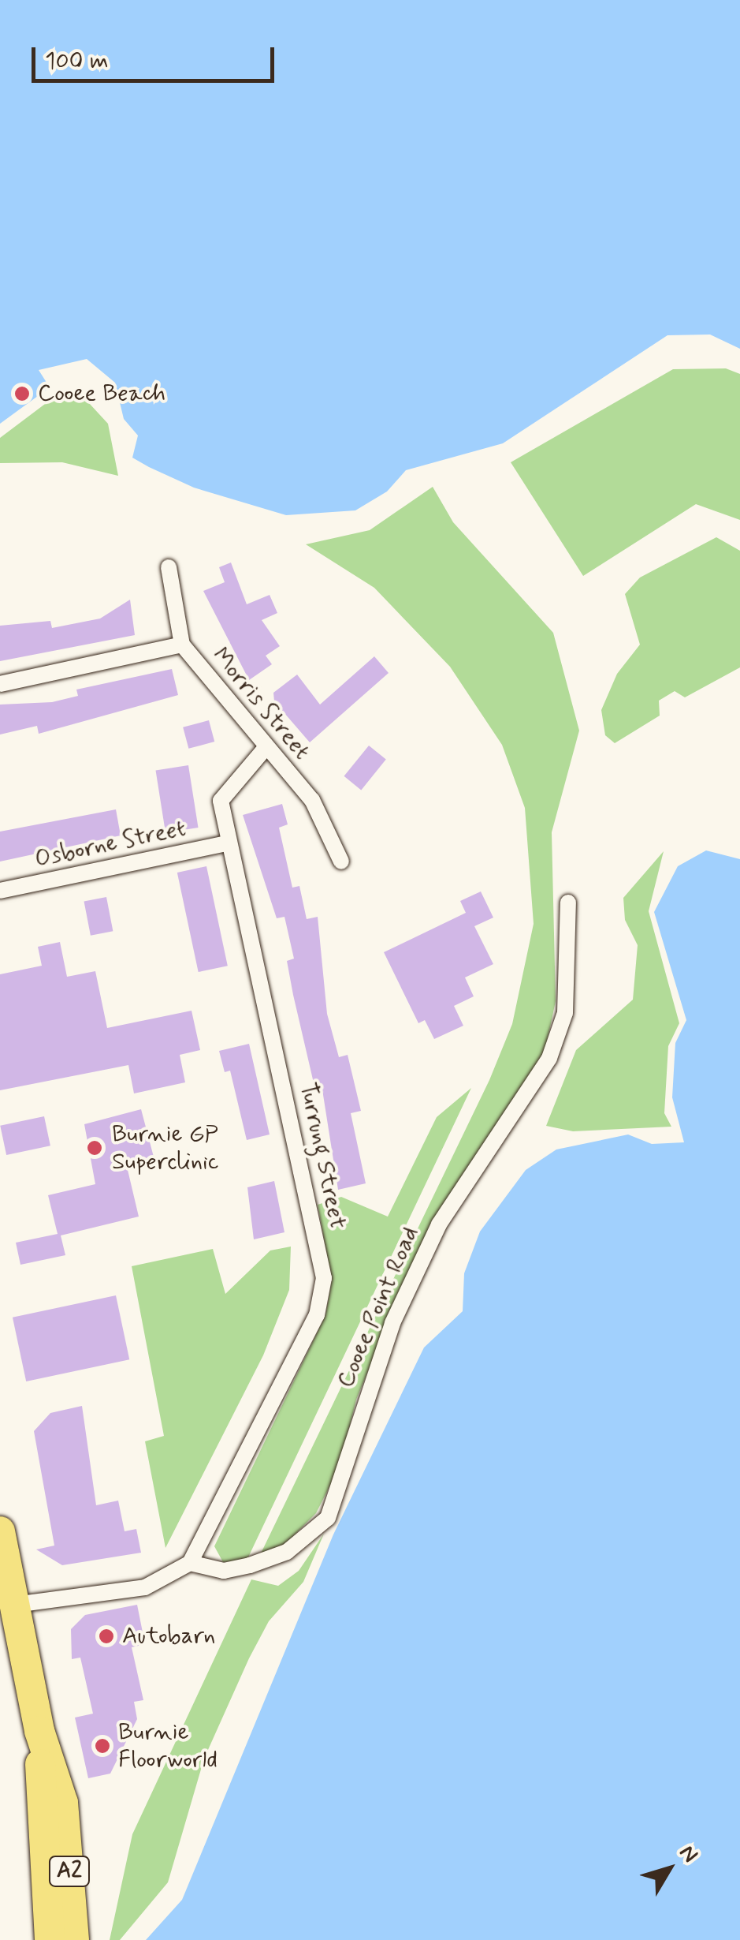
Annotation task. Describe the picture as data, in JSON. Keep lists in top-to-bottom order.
{
  "streets": {
    "highway": ["A2"],
    "street": [
      "Morris Street",
      "Osborne Street",
      "Turrung Street",
      "Cooee Point Road"
    ]
  },
  "crossings": [
    ["Morris Street", "Turrung Street"],
    ["Osborne Street", "Turrung Street"],
    ["Turrung Street", "Cooee Point Road"]
  ],
  "places": [
    "Cooee Beach",
    "Burnie GP Superclinic",
    "Autobarn",
    "Burnie Floorworld"
  ],
  "scale_bar": "100 m",
  "north": "top right"
}
